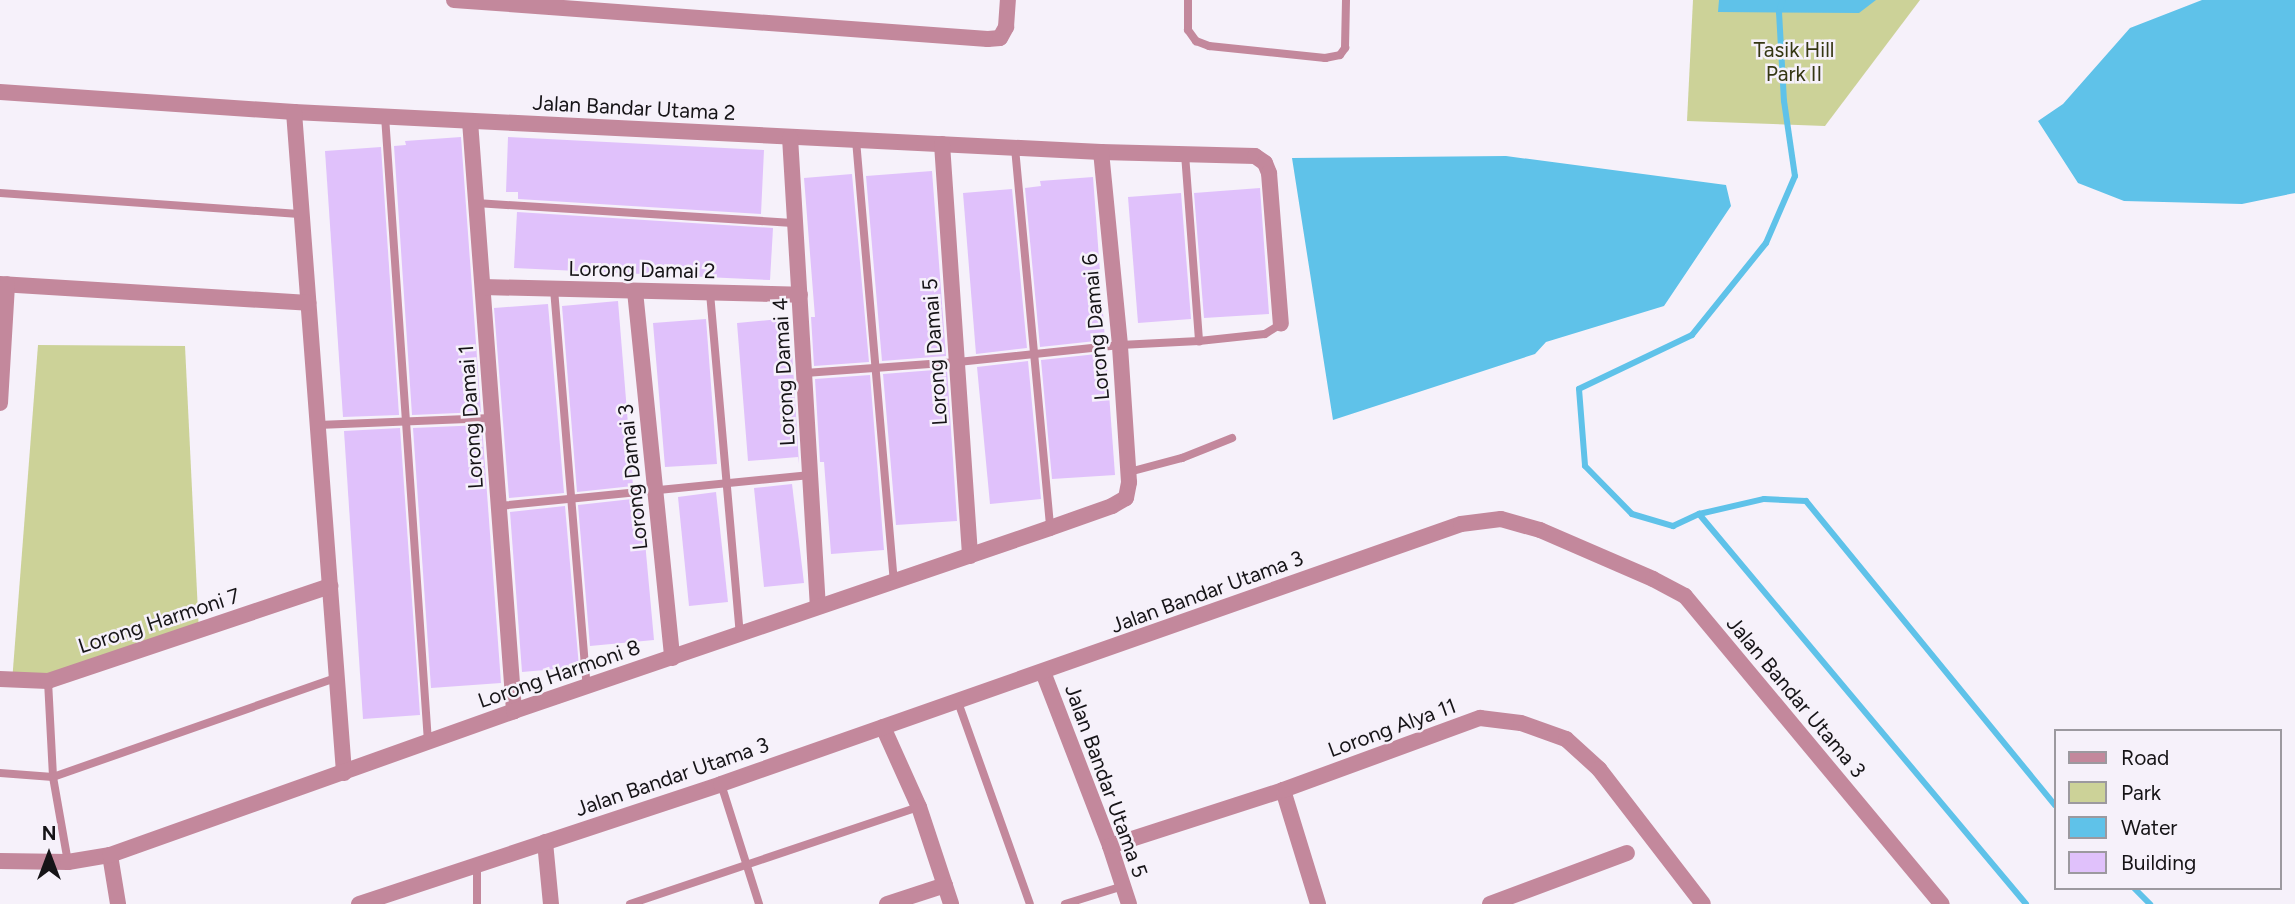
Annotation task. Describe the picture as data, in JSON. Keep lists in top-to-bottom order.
{
  "streets": {
    "street": [
      "Jalan Bandar Utama 2",
      "Lorong Damai 2",
      "Lorong Damai 6",
      "Lorong Damai 5",
      "Lorong Damai 4",
      "Lorong Damai 1",
      "Lorong Damai 3",
      "Jalan Bandar Utama 3",
      "Lorong Harmoni 7",
      "Lorong Harmoni 8",
      "Lorong Alya 11",
      "Jalan Bandar Utama 5"
    ]
  },
  "crossings": [
    ["Jalan Bandar Utama 2", "Lorong Damai 6"],
    ["Jalan Bandar Utama 2", "Lorong Damai 5"],
    ["Jalan Bandar Utama 2", "Lorong Damai 4"],
    ["Jalan Bandar Utama 2", "Lorong Damai 1"],
    ["Lorong Damai 2", "Lorong Damai 4"],
    ["Lorong Damai 2", "Lorong Damai 1"],
    ["Lorong Damai 2", "Lorong Damai 3"],
    ["Lorong Damai 6", "Lorong Harmoni 8"],
    ["Lorong Damai 5", "Lorong Harmoni 8"],
    ["Lorong Damai 4", "Lorong Harmoni 8"],
    ["Lorong Damai 1", "Lorong Harmoni 8"],
    ["Lorong Damai 3", "Lorong Harmoni 8"],
    ["Jalan Bandar Utama 3", "Jalan Bandar Utama 5"],
    ["Lorong Alya 11", "Jalan Bandar Utama 5"]
  ],
  "parks": ["Tasik Hill Park II"],
  "legend": [
    "Road",
    "Park",
    "Water",
    "Building"
  ],
  "north": "top"
}
